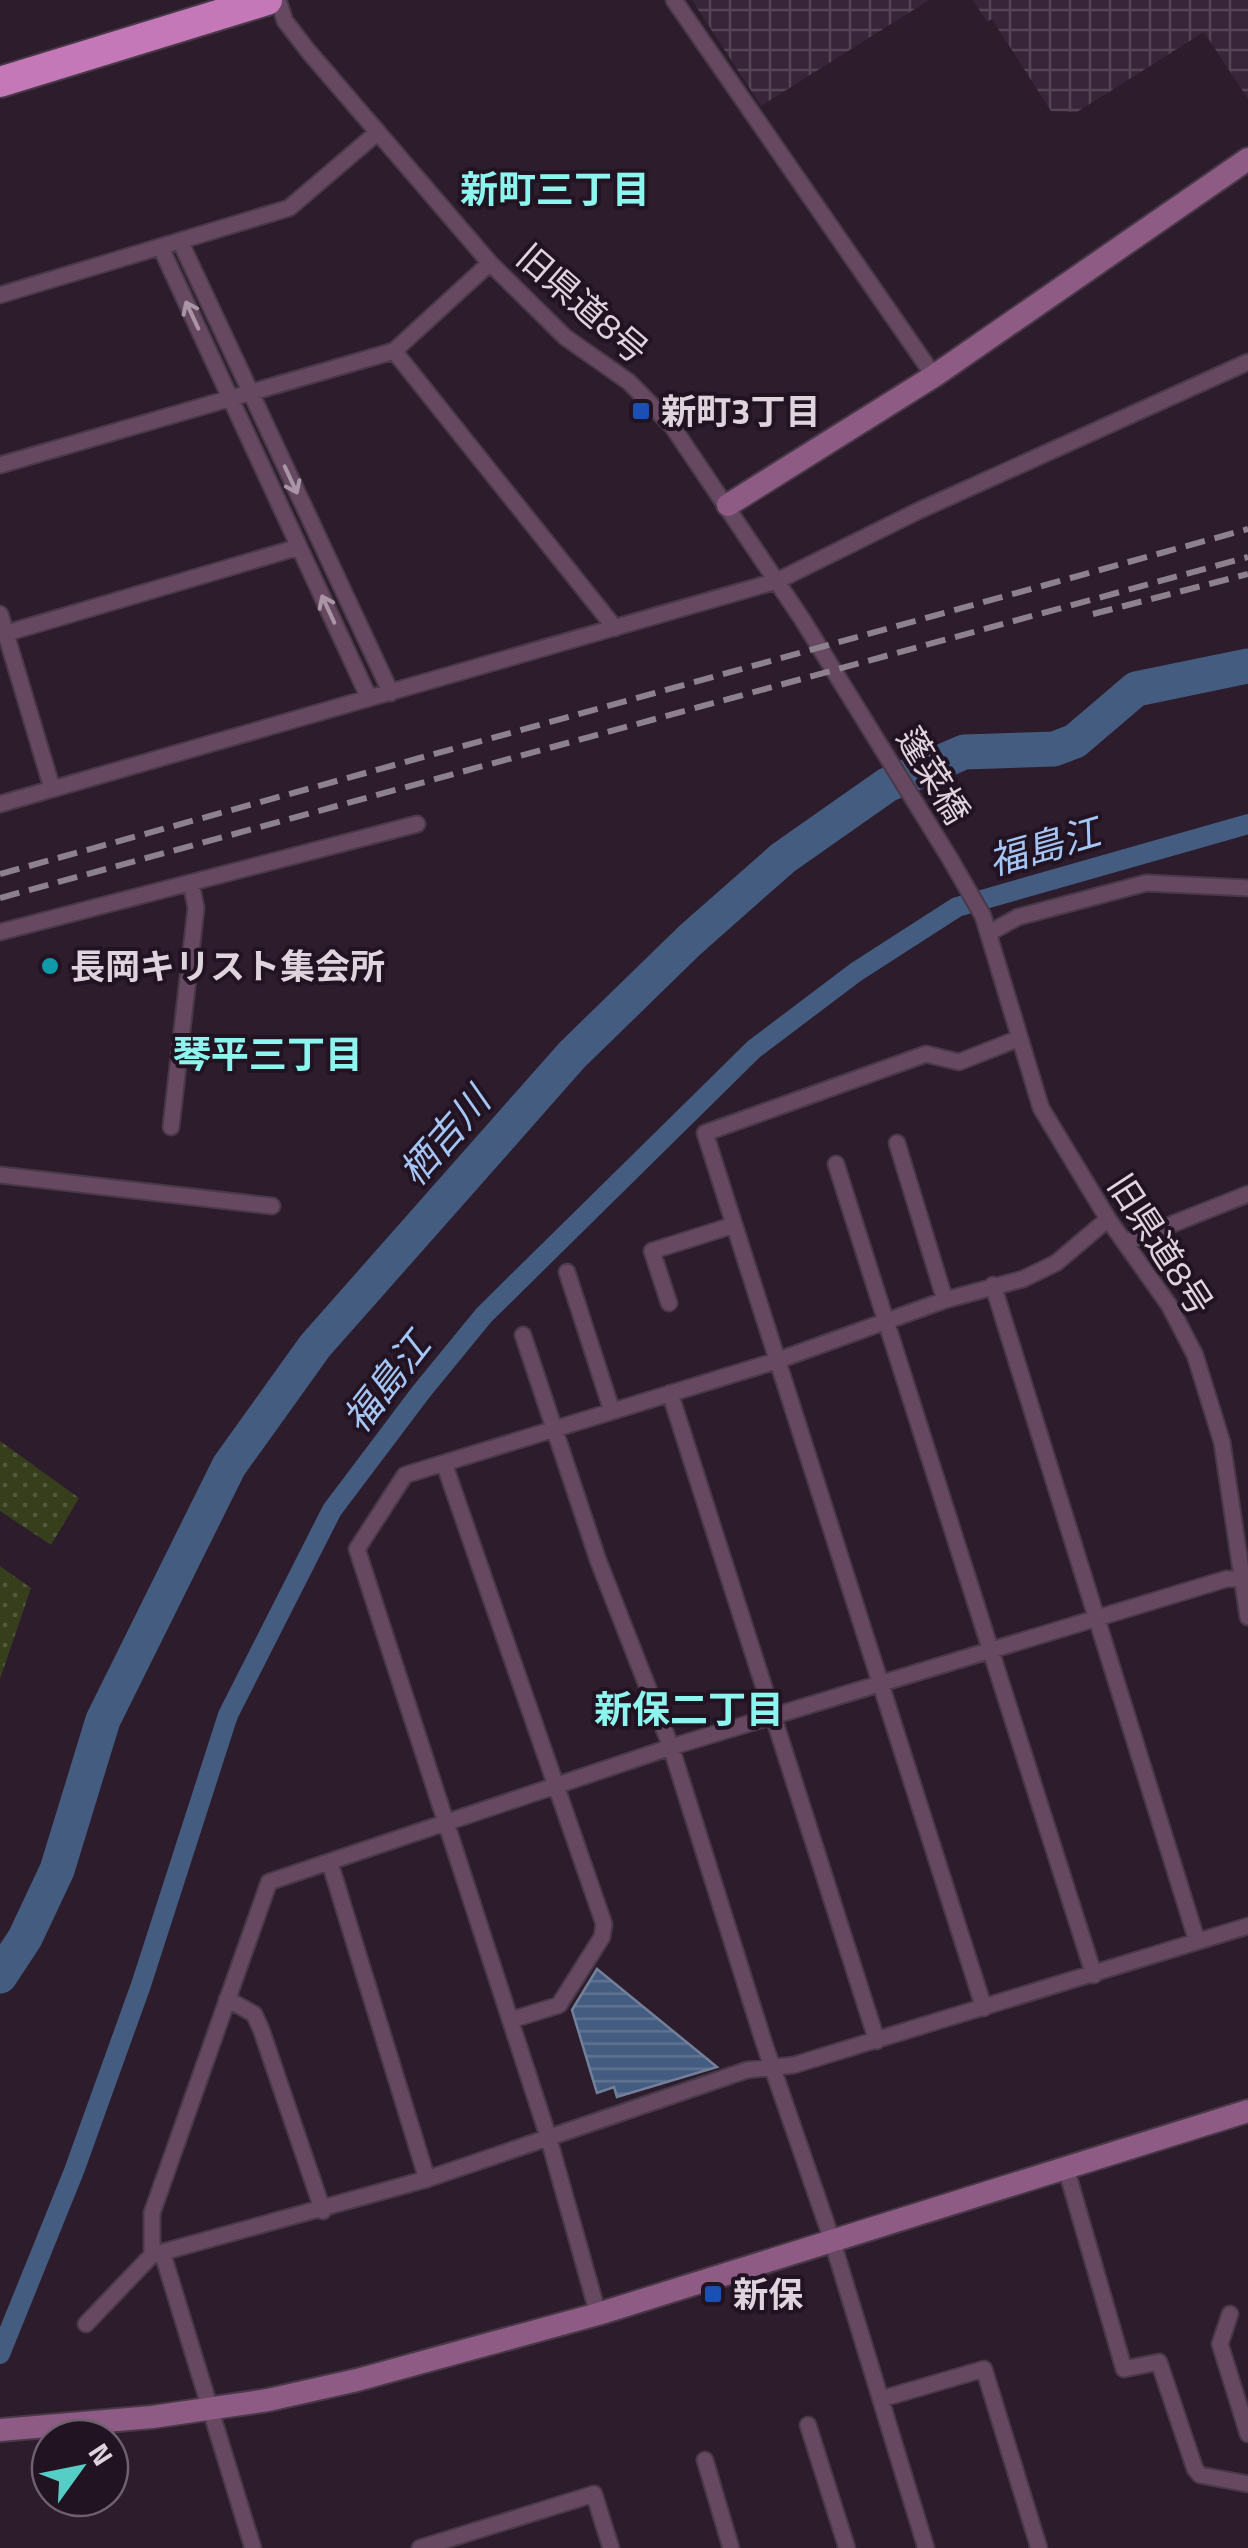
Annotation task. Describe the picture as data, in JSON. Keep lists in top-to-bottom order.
{
  "streets": {
    "street": ["旧県道8号", "蓬菜橋"]
  },
  "crossings": [
    ["旧県道8号", "蓬菜橋"]
  ],
  "districts": ["新町三丁目", "琴平三丁目", "新保二丁目"],
  "water": ["福島江", "栖吉川"],
  "places": {
    "transit": ["新町3丁目", "新保"],
    "other": ["長岡キリスト集会所"]
  },
  "north": "top right"
}
